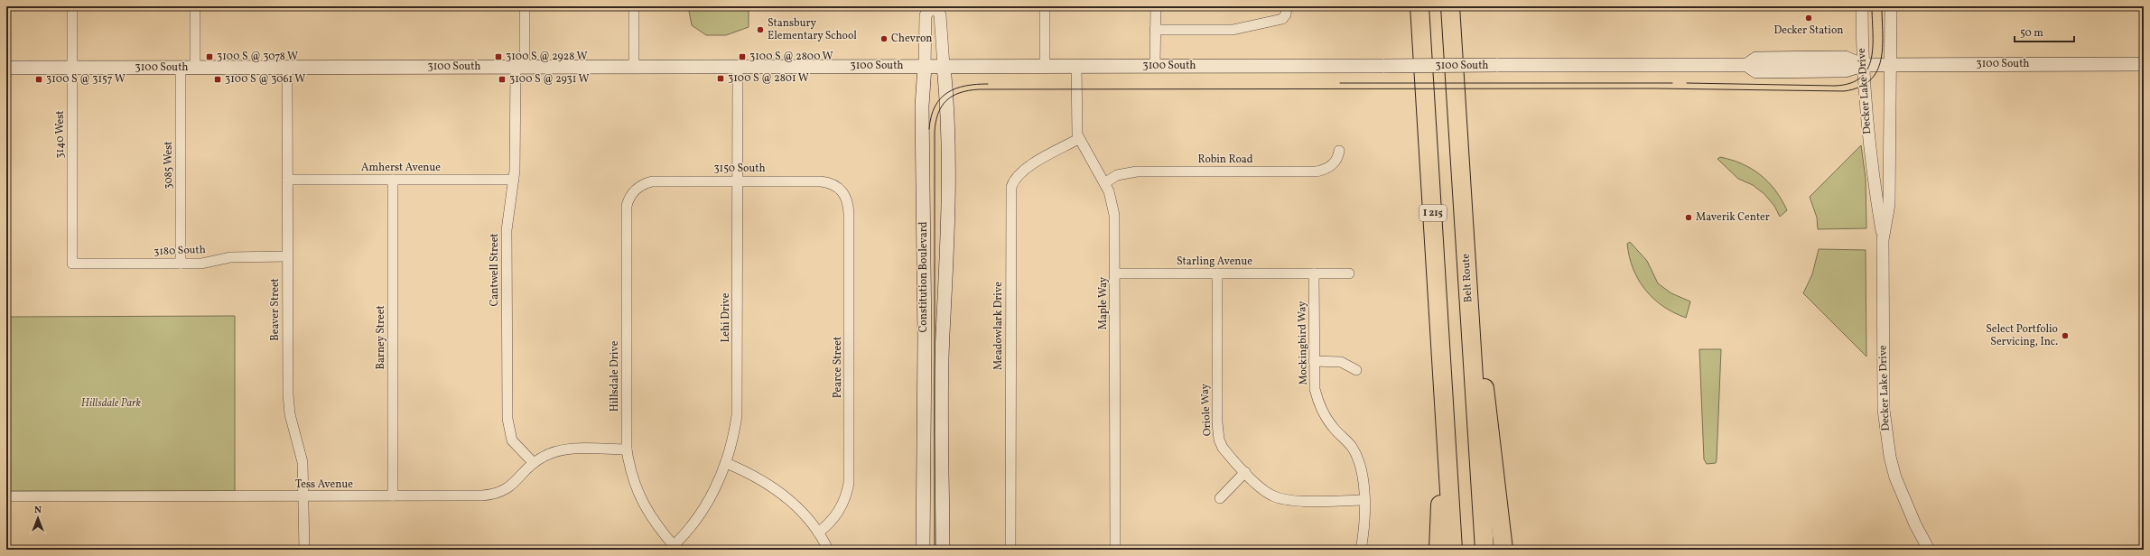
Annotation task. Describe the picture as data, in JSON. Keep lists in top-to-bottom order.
{
  "streets": {
    "highway": ["I 215", "Belt Route"],
    "main road": ["3100 South", "Constitution Boulevard"],
    "street": [
      "Decker Lake Drive",
      "3140 West",
      "Robin Road",
      "3085 West",
      "Amherst Avenue",
      "3150 South",
      "3180 South",
      "Starling Avenue",
      "Cantwell Street",
      "Maple Way",
      "Beaver Street",
      "Lehi Drive",
      "Meadowlark Drive",
      "Barney Street",
      "Mockingbird Way",
      "Pearce Street",
      "Hillsdale Drive",
      "Oriole Way",
      "Tess Avenue"
    ]
  },
  "crossings": [
    ["3100 South", "Decker Lake Drive"],
    ["3100 South", "3140 West"],
    ["3100 South", "3085 West"],
    ["3100 South", "Cantwell Street"],
    ["3100 South", "Constitution Boulevard"],
    ["3100 South", "Maple Way"],
    ["3100 South", "Beaver Street"],
    ["3100 South", "Lehi Drive"],
    ["3140 West", "3180 South"],
    ["Robin Road", "Maple Way"],
    ["3085 West", "3180 South"],
    ["Amherst Avenue", "Cantwell Street"],
    ["Amherst Avenue", "Beaver Street"],
    ["Amherst Avenue", "Barney Street"],
    ["3150 South", "Lehi Drive"],
    ["3150 South", "Pearce Street"],
    ["3150 South", "Hillsdale Drive"],
    ["3180 South", "Beaver Street"],
    ["Starling Avenue", "Maple Way"],
    ["Starling Avenue", "Mockingbird Way"],
    ["Starling Avenue", "Oriole Way"],
    ["Cantwell Street", "Tess Avenue"],
    ["Maple Way", "Meadowlark Drive"],
    ["Beaver Street", "Tess Avenue"],
    ["Lehi Drive", "Hillsdale Drive"],
    ["Barney Street", "Tess Avenue"],
    ["Mockingbird Way", "Oriole Way"],
    ["Hillsdale Drive", "Tess Avenue"]
  ],
  "parks": ["Hillsdale Park"],
  "places": {
    "other": [
      "Decker Station",
      "Stansbury Elementary School",
      "Chevron",
      "Maverik Center",
      "Select Portfolio Servicing, Inc."
    ],
    "transit": [
      "3100 S @ 3078 W",
      "3100 S @ 2928 W",
      "3100 S @ 2800 W",
      "3100 S @ 2801 W",
      "3100 S @ 3157 W",
      "3100 S @ 3061 W",
      "3100 S @ 2931 W"
    ]
  },
  "scale_bar": "50 m",
  "north": "top"
}
